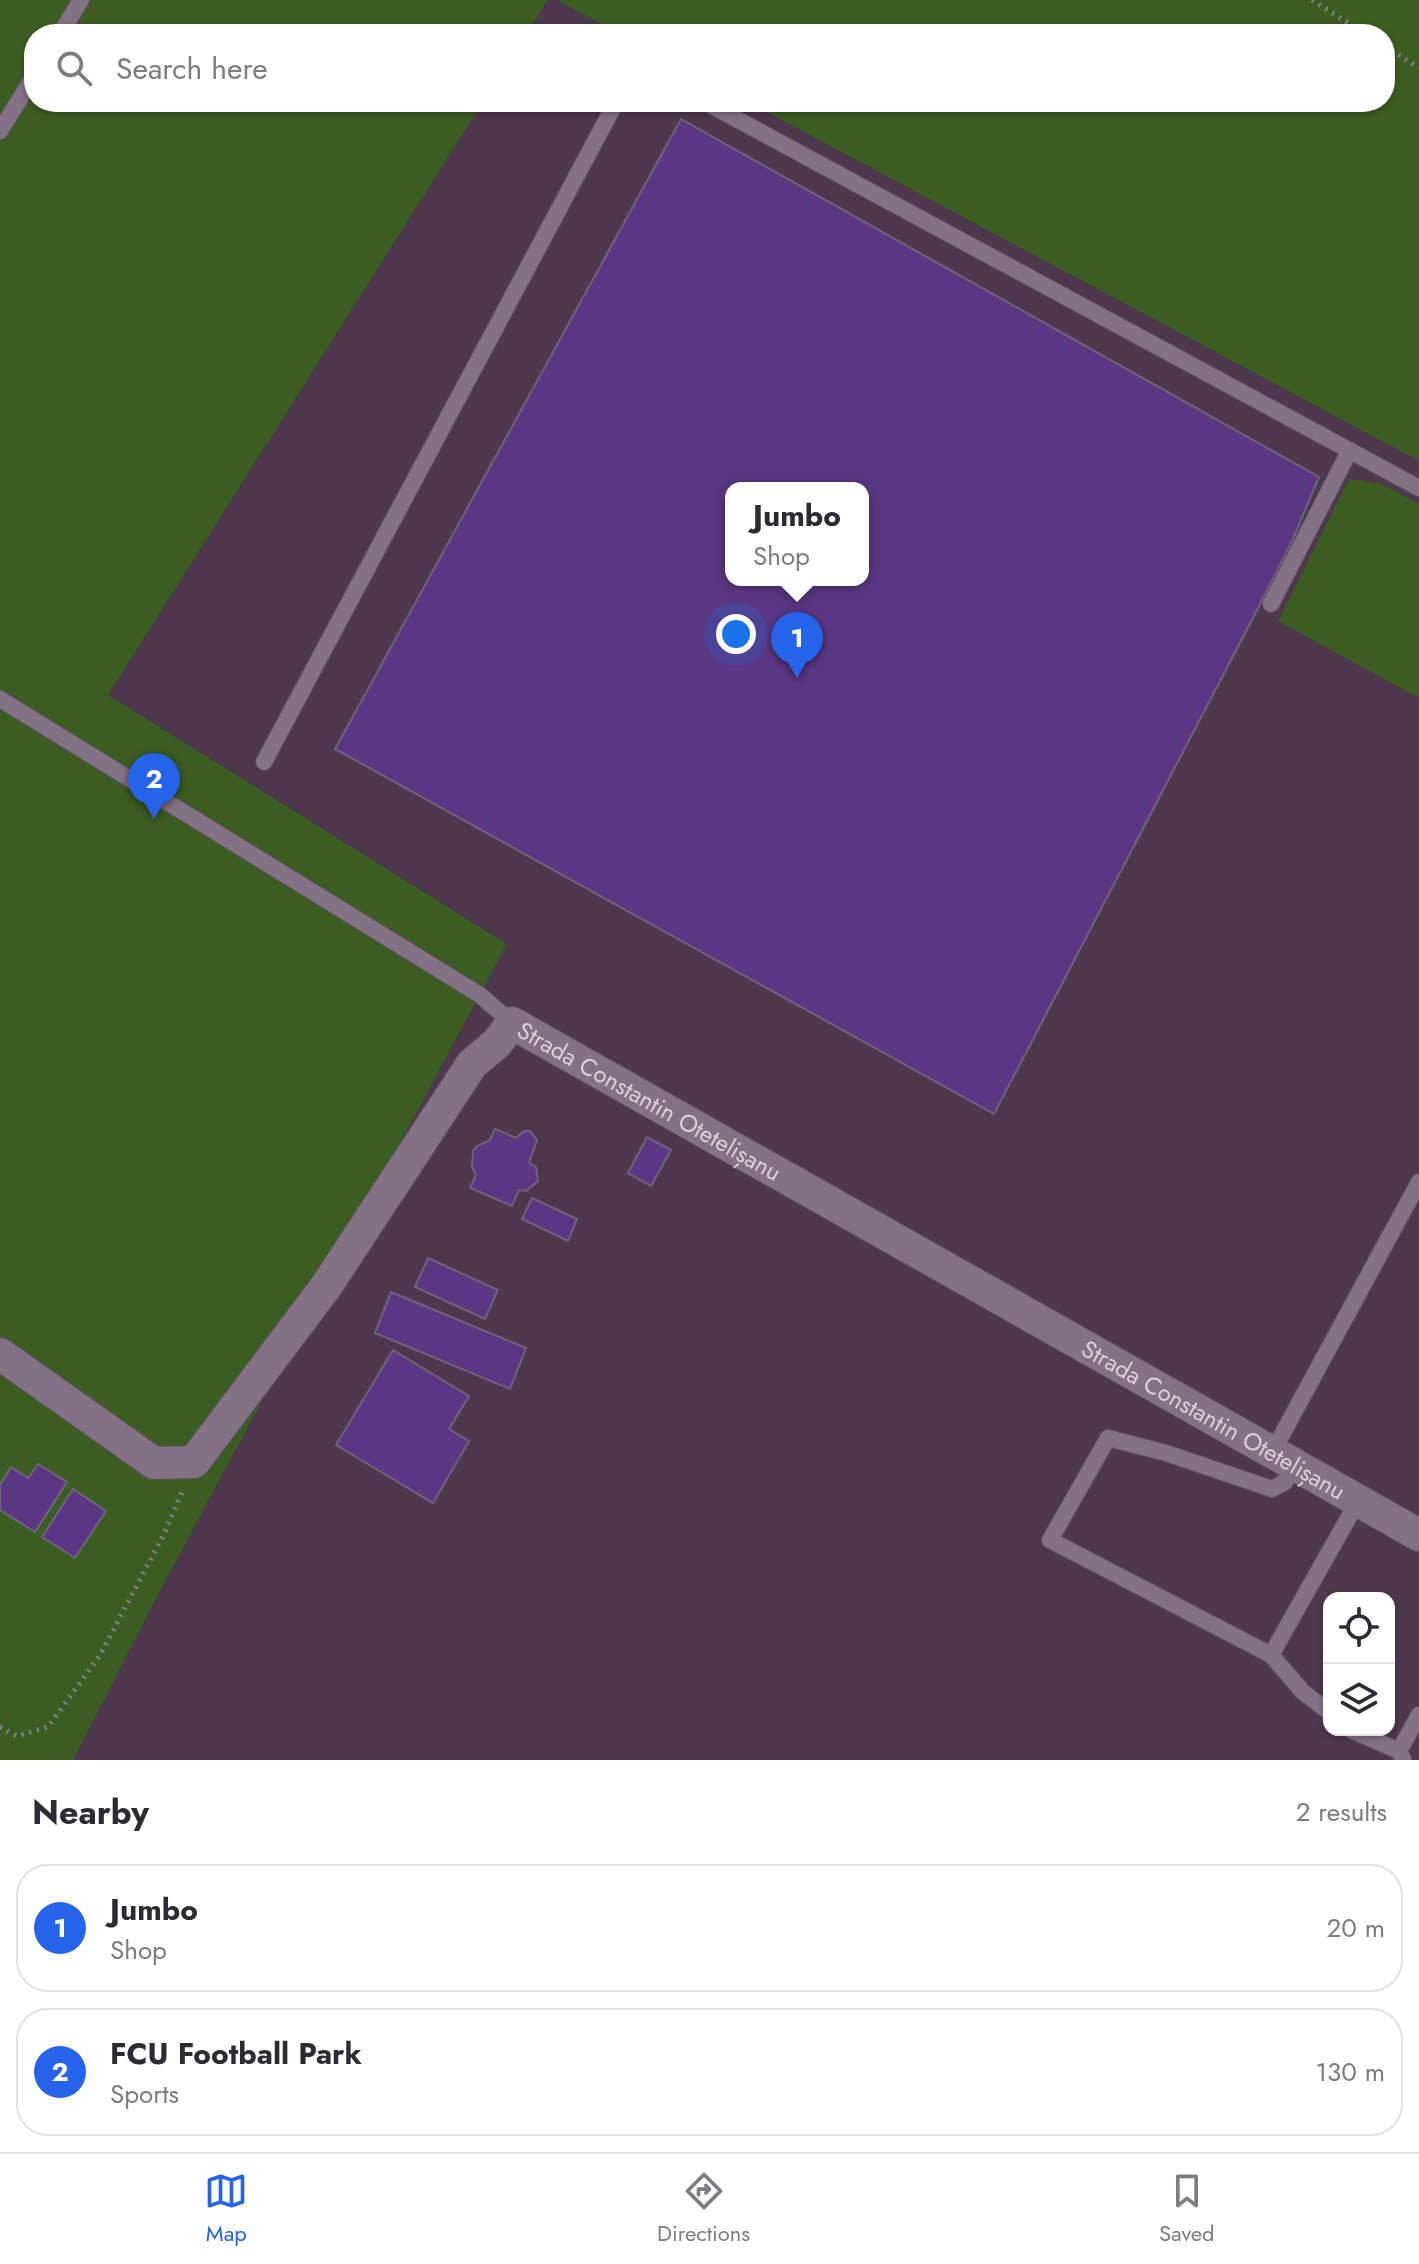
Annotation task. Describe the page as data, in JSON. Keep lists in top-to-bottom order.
{
  "streets": {
    "street": ["Strada Constantin Otetelișanu"]
  },
  "page": {
    "search": "Search here",
    "popup": ["Jumbo", "Shop"],
    "pins": ["1", "2"],
    "heading": ["Nearby", "2 results"],
    "list": [
      {
        "mark": "1",
        "name": "Jumbo",
        "note": "Shop",
        "value": "20 m"
      },
      {
        "mark": "2",
        "name": "FCU Football Park",
        "note": "Sports",
        "value": "130 m"
      }
    ],
    "nav": ["Map", "Directions", "Saved"]
  }
}
